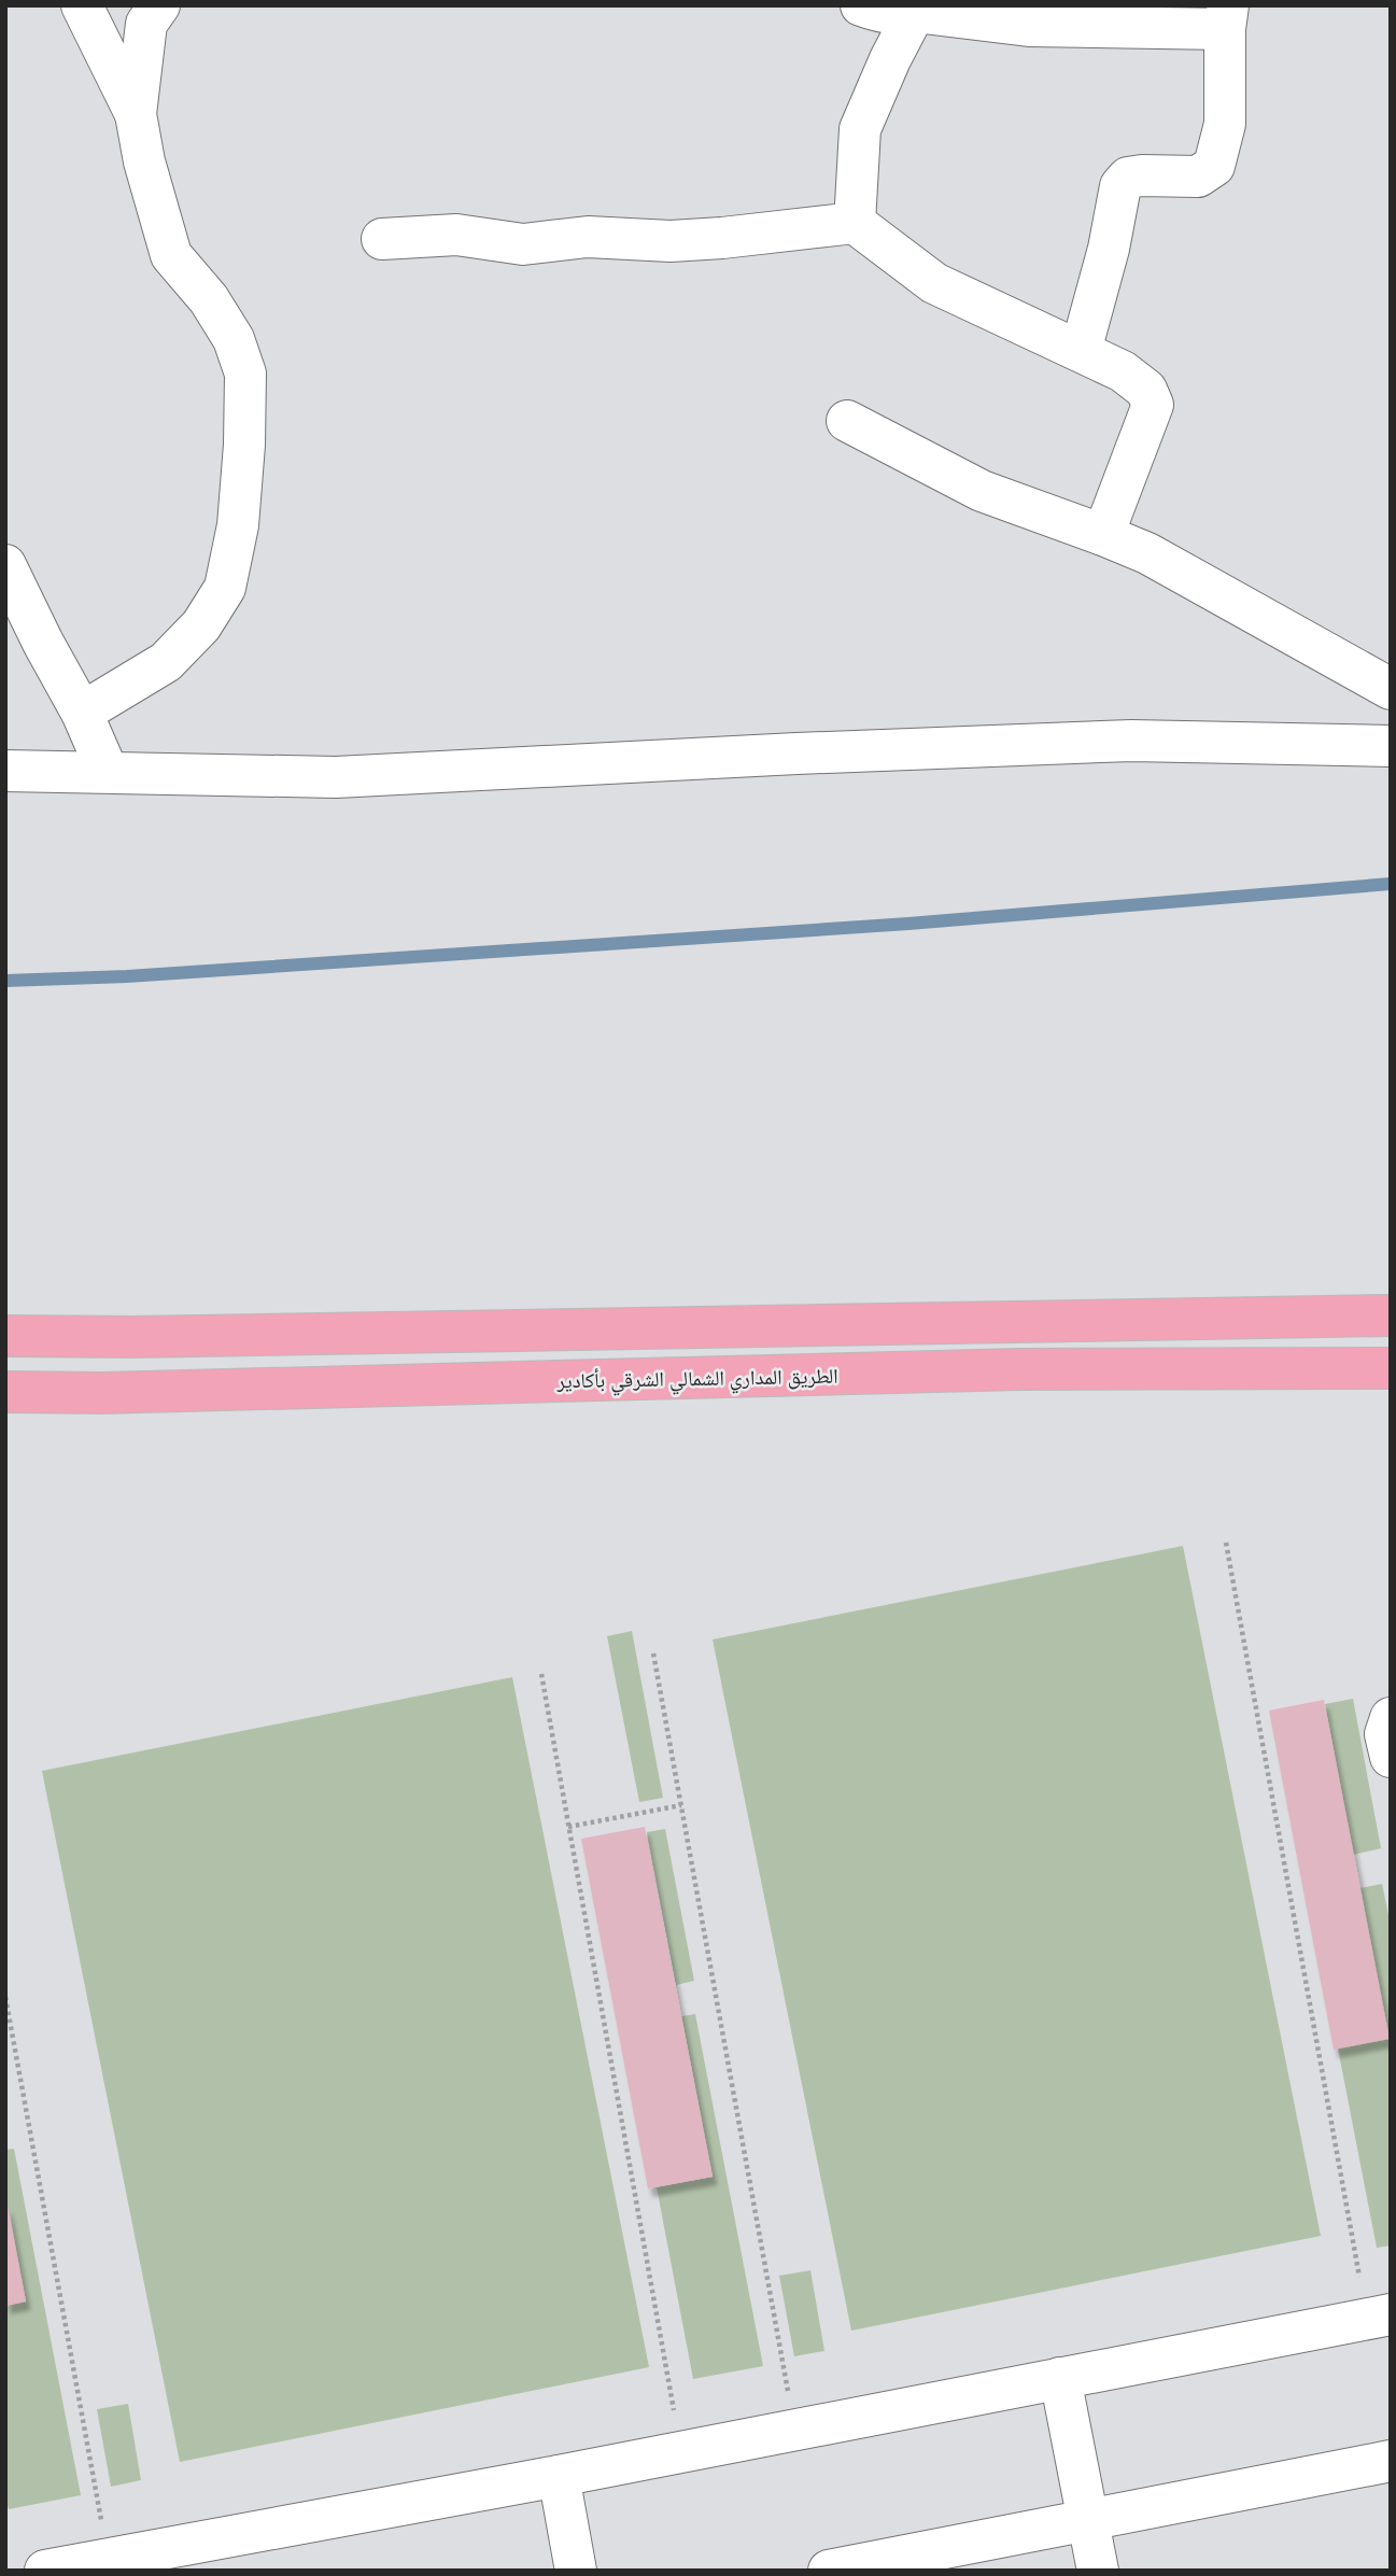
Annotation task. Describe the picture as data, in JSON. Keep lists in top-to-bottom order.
{
  "streets": {
    "highway": ["الطريق المداري الشمالي الشرقي بأكادير"]
  }
}
